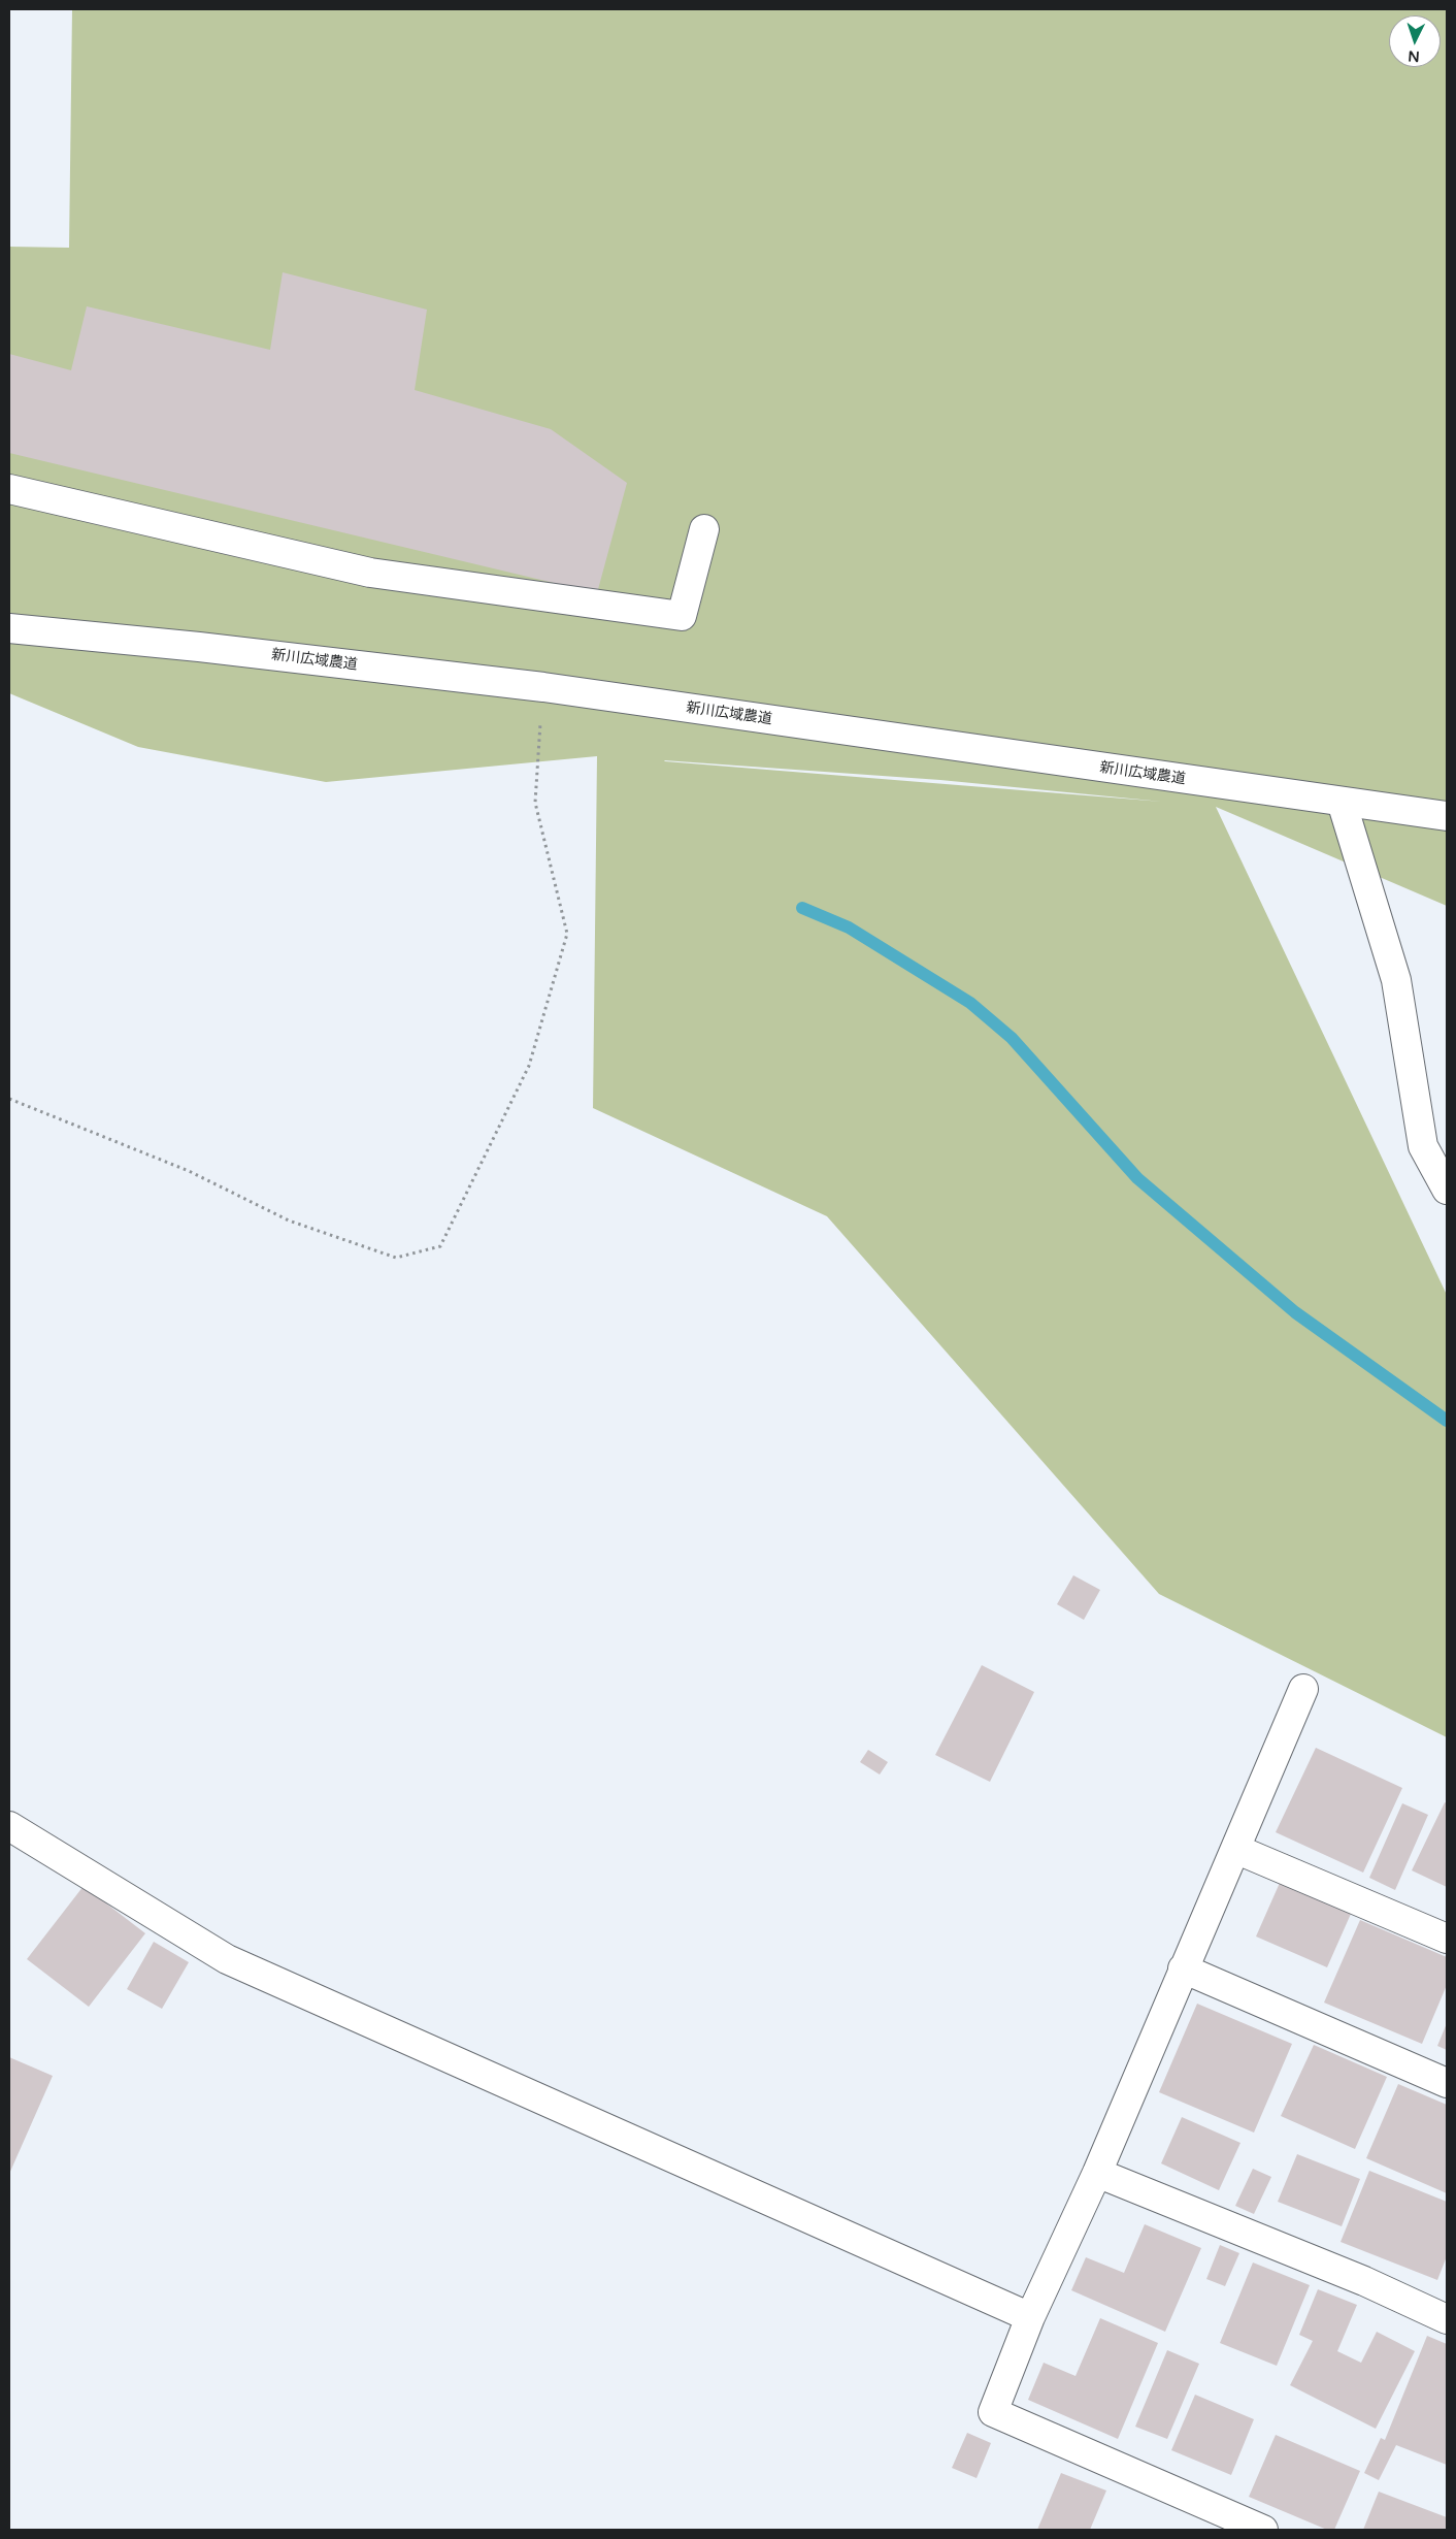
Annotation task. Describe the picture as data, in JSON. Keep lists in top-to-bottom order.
{
  "streets": {
    "street": ["新川広域農道"]
  },
  "north": "bottom"
}
